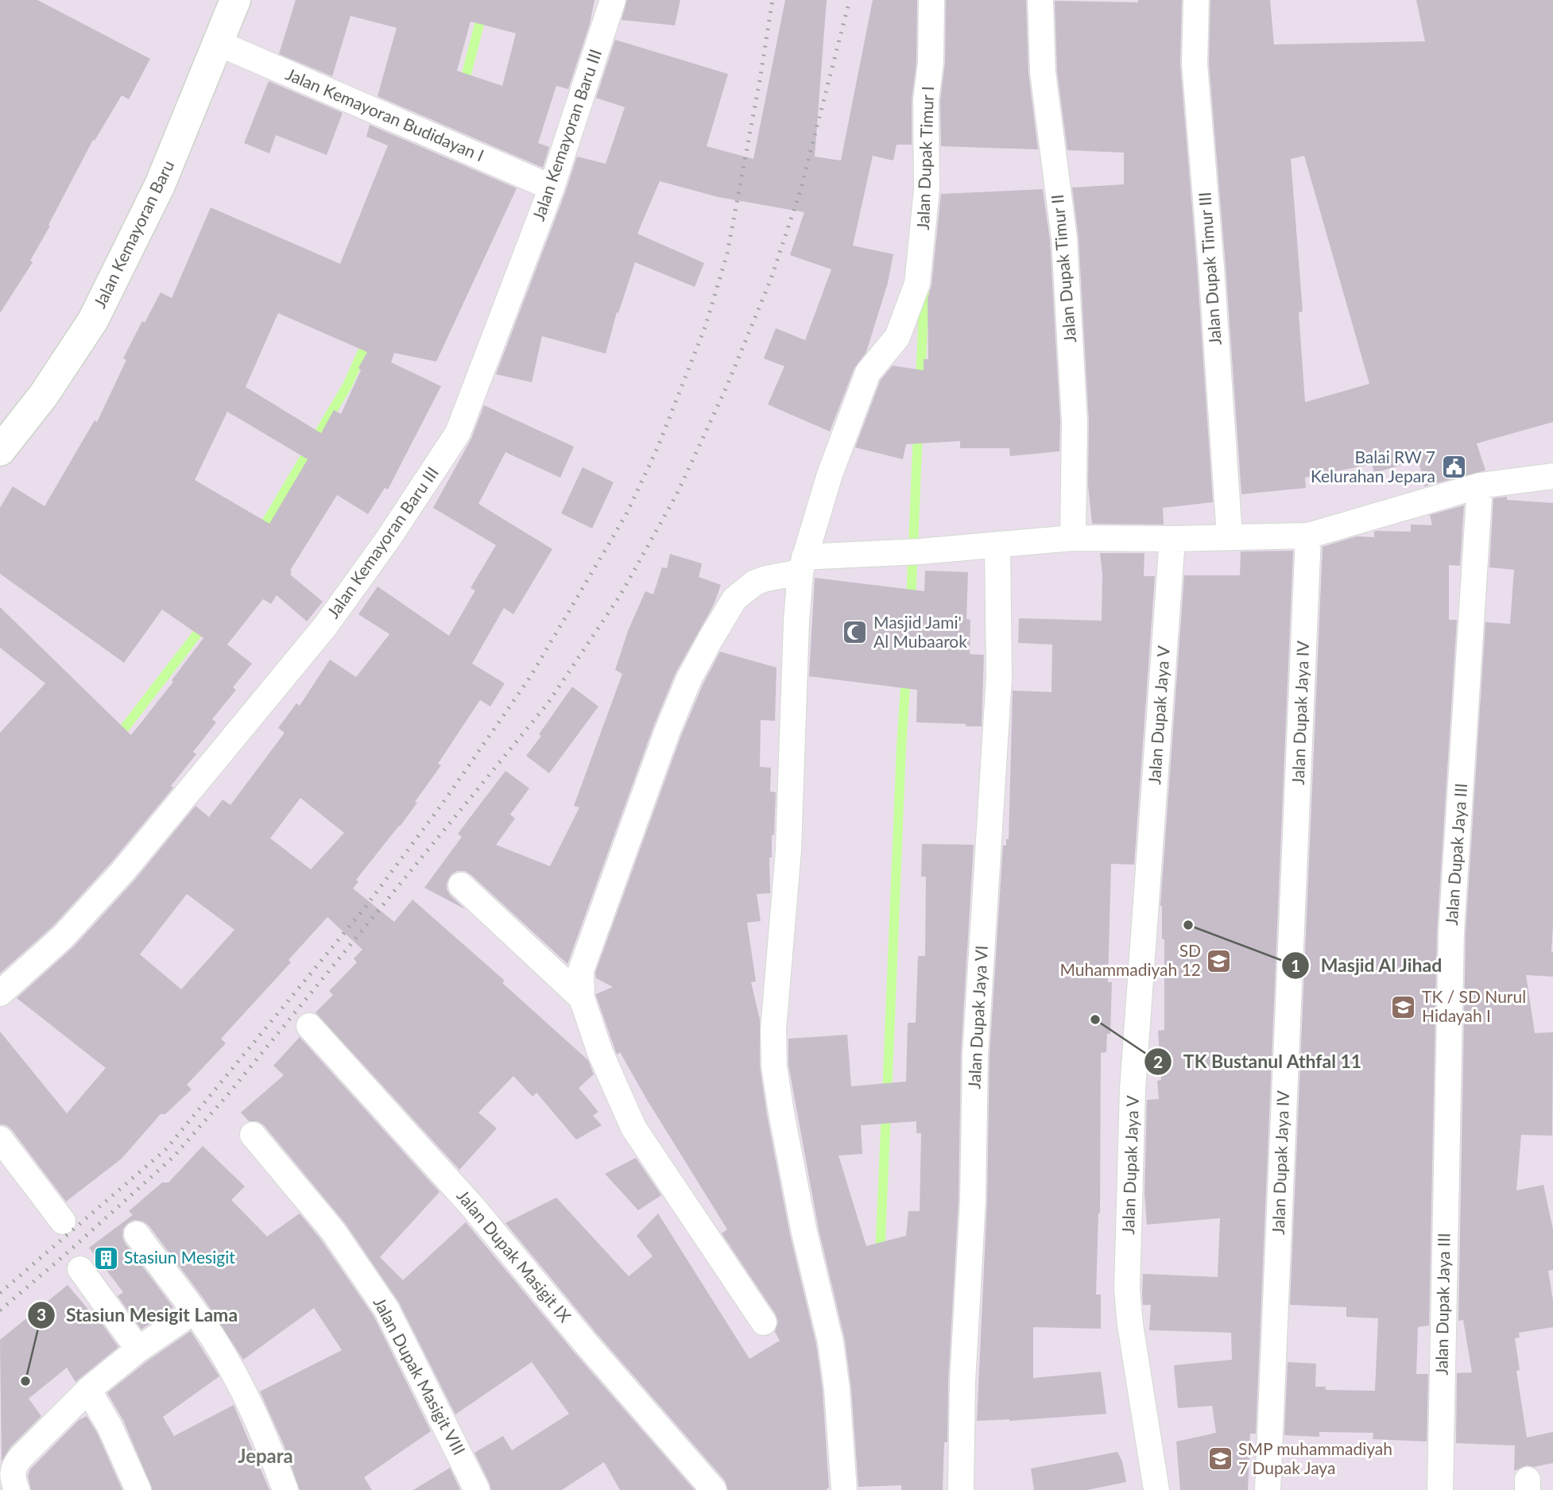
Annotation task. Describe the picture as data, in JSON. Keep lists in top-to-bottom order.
{
  "streets": {
    "street": [
      "Jalan Kemayoran Budidayan I",
      "Jalan Kemayoran Baru III",
      "Jalan Dupak Timur I",
      "Jalan Kemayoran Baru",
      "Jalan Dupak Timur II",
      "Jalan Dupak Timur III",
      "Jalan Dupak Jaya IV",
      "Jalan Dupak Jaya V",
      "Jalan Dupak Jaya III",
      "Jalan Dupak Jaya VI",
      "Jalan Dupak Masigit IX",
      "Jalan Dupak Masigit VIII"
    ]
  },
  "crossings": [
    ["Jalan Kemayoran Budidayan I", "Jalan Kemayoran Baru III"],
    ["Jalan Kemayoran Budidayan I", "Jalan Kemayoran Baru"]
  ],
  "districts": ["Jepara"],
  "places": {
    "public building": ["Balai RW 7 Kelurahan Jepara"],
    "mosque": ["Masjid Jami' Al Mubaarok"],
    "other": ["Masjid Al Jihad", "TK Bustanul Athfal 11", "Stasiun Mesigit Lama"],
    "school or university": ["SD Muhammadiyah 12", "TK / SD Nurul Hidayah I", "SMP muhammadiyah 7 Dupak Jaya"],
    "building": ["Stasiun Mesigit"]
  }
}
